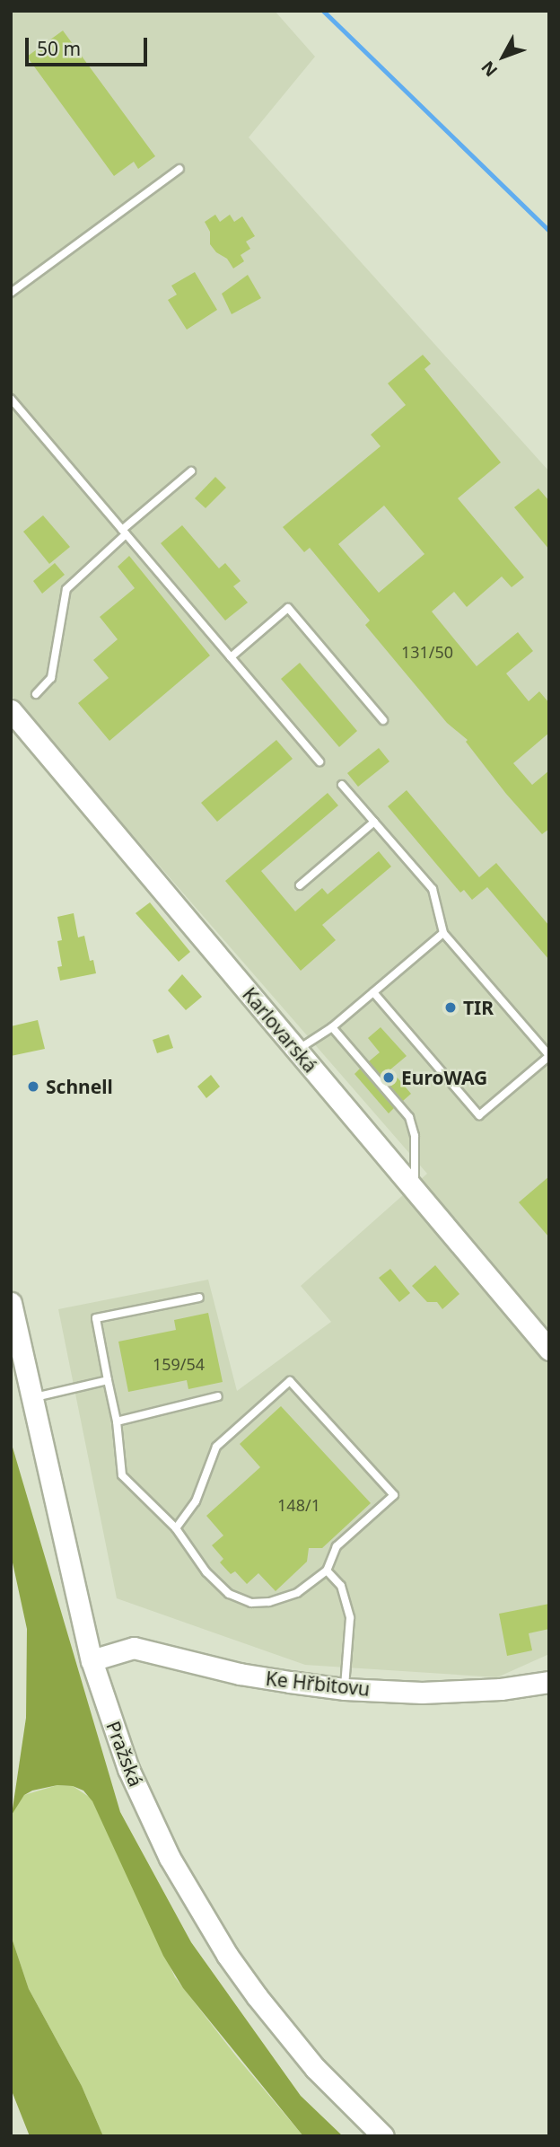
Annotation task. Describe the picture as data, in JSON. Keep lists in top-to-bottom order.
{
  "streets": {
    "main road": ["Karlovarská", "Ke Hřbitovu", "Pražská"]
  },
  "crossings": [
    ["Ke Hřbitovu", "Pražská"]
  ],
  "places": ["TIR", "EuroWAG", "Schnell"],
  "house_numbers": ["131/50", "159/54", "148/1"],
  "scale_bar": "50 m",
  "north": "bottom left"
}
